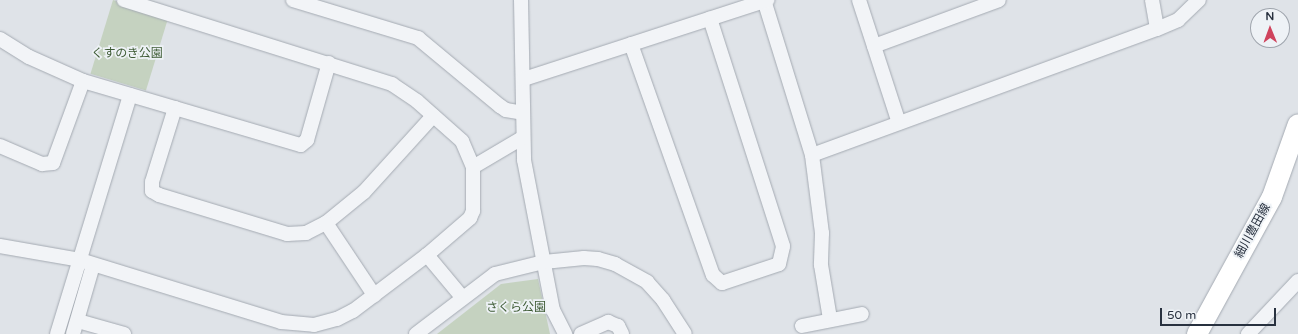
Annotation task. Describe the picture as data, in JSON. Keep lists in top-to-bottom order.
{
  "streets": {
    "main road": ["細川豊田線"]
  },
  "parks": ["くすのき公園", "さくら公園"],
  "scale_bar": "50 m",
  "north": "top"
}
